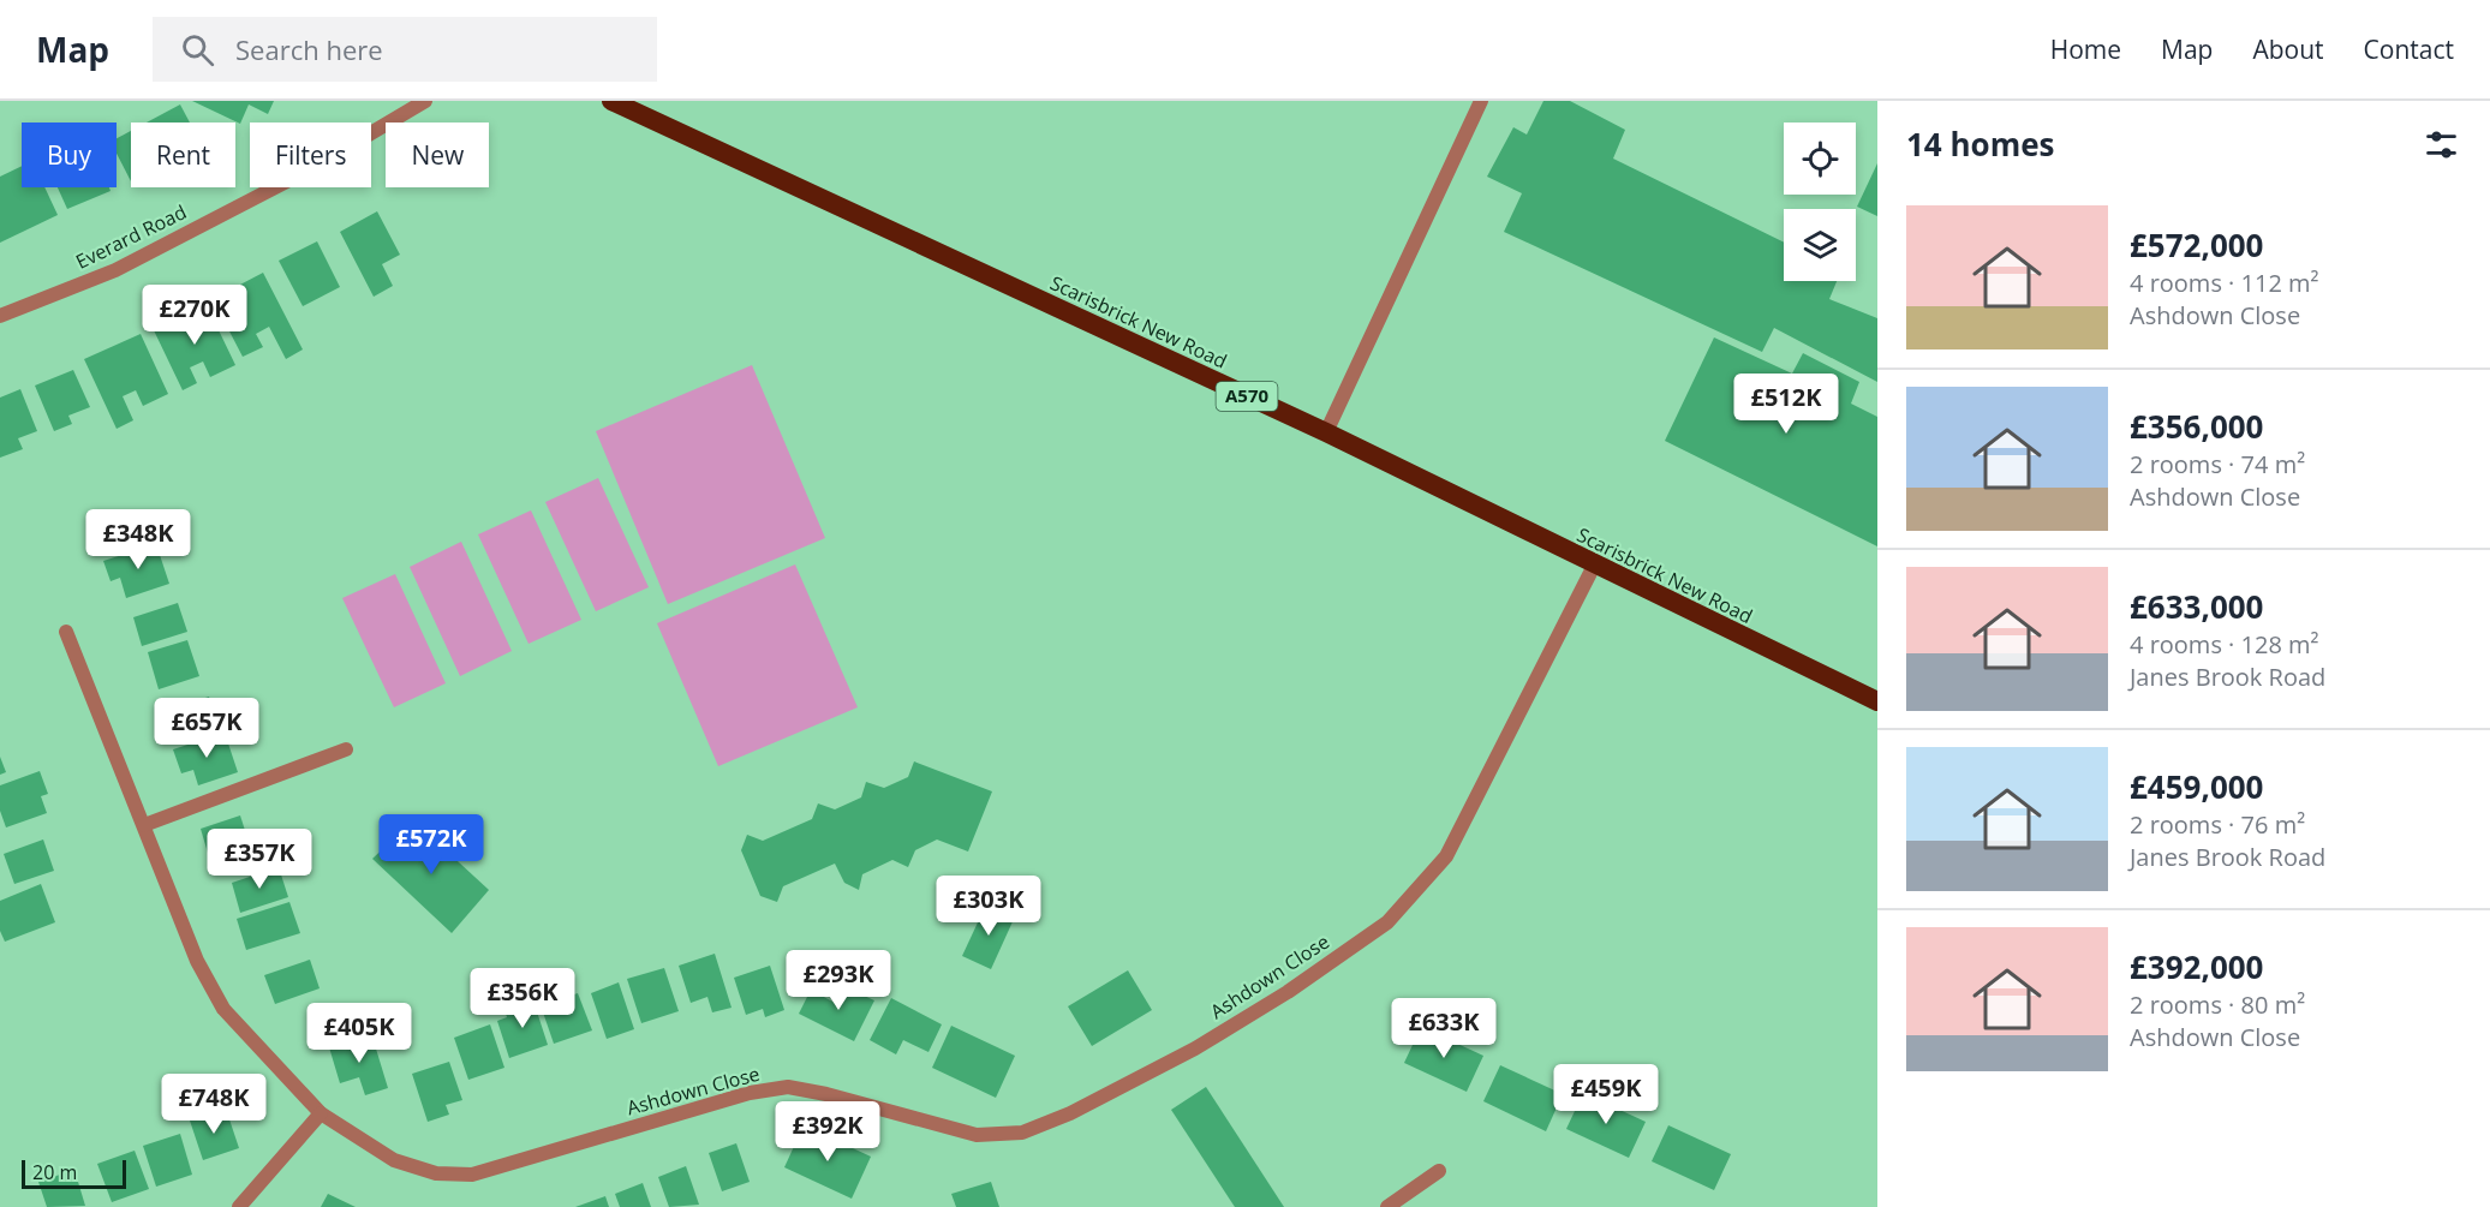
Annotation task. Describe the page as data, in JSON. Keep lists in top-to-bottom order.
{
  "streets": {
    "highway": ["Scarisbrick New Road", "A570"],
    "street": ["Everard Road", "Ashdown Close"]
  },
  "crossings": [
    ["Scarisbrick New Road", "Ashdown Close"]
  ],
  "scale_bar": "20 m",
  "page": {
    "header": "Map",
    "search": "Search here",
    "nav": [
      "Home",
      "Map",
      "About",
      "Contact"
    ],
    "heading": "14 homes",
    "chip": [
      "Buy",
      "Rent",
      "Filters",
      "New"
    ],
    "list": [
      {
        "name": "£572,000",
        "note": "4 rooms · 112 m² · Ashdown Close"
      },
      {
        "name": "£356,000",
        "note": "2 rooms · 74 m² · Ashdown Close"
      },
      {
        "name": "£633,000",
        "note": "4 rooms · 128 m² · Janes Brook Road"
      },
      {
        "name": "£459,000",
        "note": "2 rooms · 76 m² · Janes Brook Road"
      },
      {
        "name": "£392,000",
        "note": "2 rooms · 80 m² · Ashdown Close"
      }
    ],
    "price": [
      "£270K",
      "£512K",
      "£348K",
      "£657K",
      "£572K",
      "£357K",
      "£303K",
      "£293K",
      "£356K",
      "£633K",
      "£405K",
      "£459K",
      "£748K",
      "£392K"
    ],
    "scale": "20 m"
  }
}
